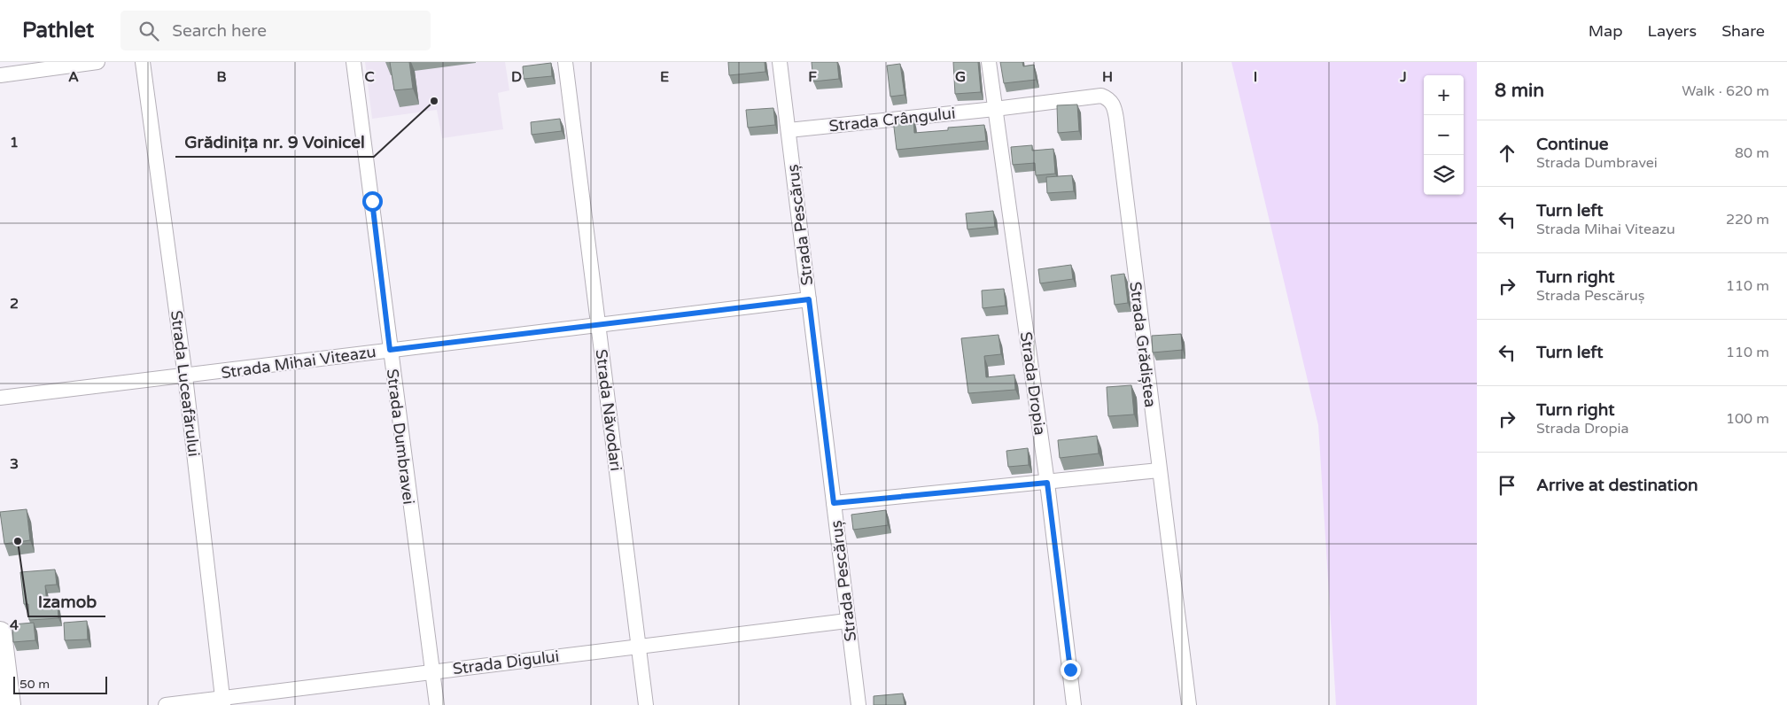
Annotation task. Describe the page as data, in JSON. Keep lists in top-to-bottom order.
{
  "streets": {
    "street": [
      "Strada Crângului",
      "Strada Pescăruș",
      "Strada Grădiștea",
      "Strada Mihai Viteazu",
      "Strada Luceafărului",
      "Strada Dropia",
      "Strada Năvodari",
      "Strada Dumbravei",
      "Strada Digului"
    ]
  },
  "crossings": [
    ["Strada Crângului", "Strada Pescăruș"],
    ["Strada Crângului", "Strada Grădiștea"],
    ["Strada Crângului", "Strada Dropia"],
    ["Strada Pescăruș", "Strada Mihai Viteazu"],
    ["Strada Pescăruș", "Strada Digului"],
    ["Strada Grădiștea", "Strada Dropia"],
    ["Strada Mihai Viteazu", "Strada Luceafărului"],
    ["Strada Mihai Viteazu", "Strada Năvodari"],
    ["Strada Mihai Viteazu", "Strada Dumbravei"],
    ["Strada Luceafărului", "Strada Digului"],
    ["Strada Năvodari", "Strada Digului"],
    ["Strada Dumbravei", "Strada Digului"]
  ],
  "places": ["Grădinița nr. 9 Voinicel", "Izamob"],
  "scale_bar": "50 m",
  "page": {
    "header": "Pathlet",
    "search": "Search here",
    "nav": ["Map", "Layers", "Share"],
    "heading": ["8 min", "Walk · 620 m"],
    "map_buttons": ["+", "−"],
    "list": [
      ["Continue", "Strada Dumbravei", "80 m"],
      ["Turn left", "Strada Mihai Viteazu", "220 m"],
      ["Turn right", "Strada Pescăruș", "110 m"],
      ["Turn left", "110 m"],
      ["Turn right", "Strada Dropia", "100 m"],
      "Arrive at destination"
    ],
    "scale": "50 m"
  },
  "grid": {
    "columns": [
      "A",
      "B",
      "C",
      "D",
      "E",
      "F",
      "G",
      "H",
      "I",
      "J"
    ],
    "rows": [
      "1",
      "2",
      "3",
      "4"
    ]
  }
}
